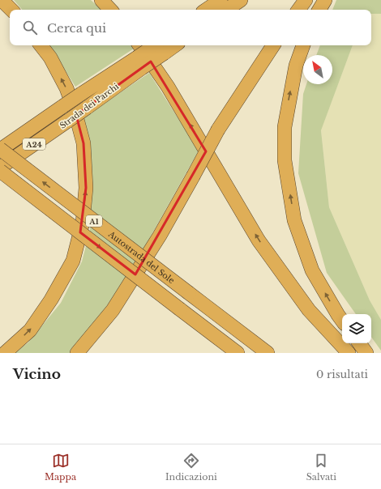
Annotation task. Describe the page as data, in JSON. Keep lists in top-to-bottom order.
{
  "streets": {
    "highway": [
      "Strada dei Parchi",
      "A24",
      "A1",
      "Autostrada del Sole"
    ]
  },
  "crossings": [
    ["Strada dei Parchi", "Autostrada del Sole"]
  ],
  "north": "top left",
  "page": {
    "search": "Cerca qui",
    "heading": ["Vicino", "0 risultati"],
    "nav": ["Mappa", "Indicazioni", "Salvati"]
  }
}
